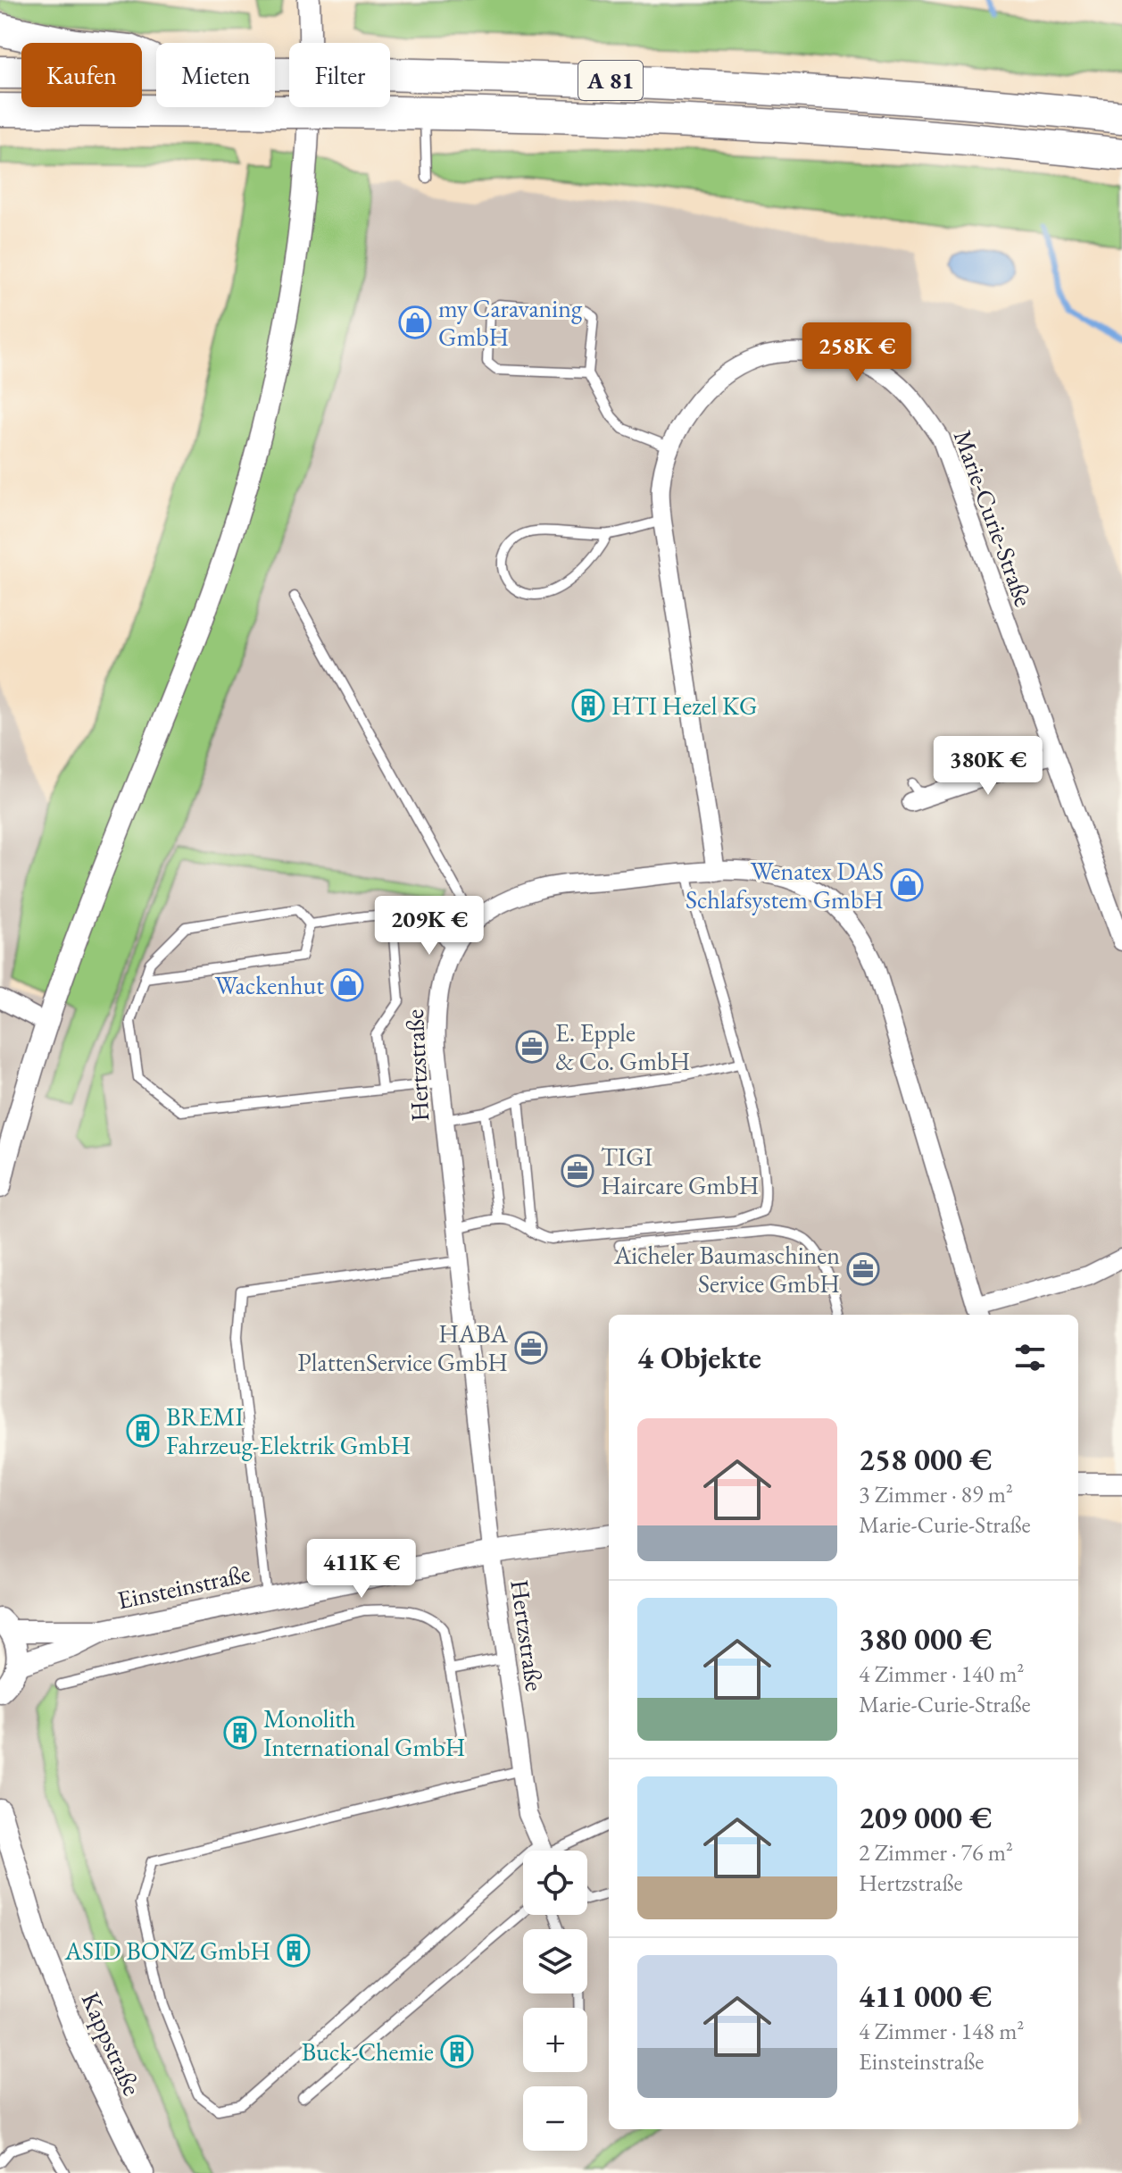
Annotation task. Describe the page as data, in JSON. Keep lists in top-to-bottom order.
{
  "streets": {
    "highway": ["A 81"],
    "street": [
      "Marie-Curie-Straße",
      "Hertzstraße",
      "Einsteinstraße",
      "Kappstraße"
    ]
  },
  "crossings": [
    ["Marie-Curie-Straße", "Hertzstraße"],
    ["Hertzstraße", "Einsteinstraße"]
  ],
  "places": {
    "shop": ["my Caravaning GmbH", "Wenatex DAS Schlafsystem GmbH", "Wackenhut"],
    "building": [
      "HTI Hezel KG",
      "BREMI Fahrzeug-Elektrik GmbH",
      "Monolith International GmbH",
      "ASID BONZ GmbH",
      "Buck-Chemie"
    ],
    "office": [
      "E. Epple & Co. GmbH",
      "TIGI Haircare GmbH",
      "Aicheler Baumaschinen Service GmbH",
      "HABA PlattenService GmbH"
    ]
  },
  "page": {
    "chip": ["Kaufen", "Mieten", "Filter"],
    "price": [
      "258K €",
      "380K €",
      "209K €",
      "411K €"
    ],
    "heading": "4 Objekte",
    "list": [
      {
        "name": "258 000 €",
        "note": "3 Zimmer · 89 m² · Marie-Curie-Straße"
      },
      {
        "name": "380 000 €",
        "note": "4 Zimmer · 140 m² · Marie-Curie-Straße"
      },
      {
        "name": "209 000 €",
        "note": "2 Zimmer · 76 m² · Hertzstraße"
      },
      {
        "name": "411 000 €",
        "note": "4 Zimmer · 148 m² · Einsteinstraße"
      }
    ],
    "map_buttons": ["+", "−"]
  }
}
